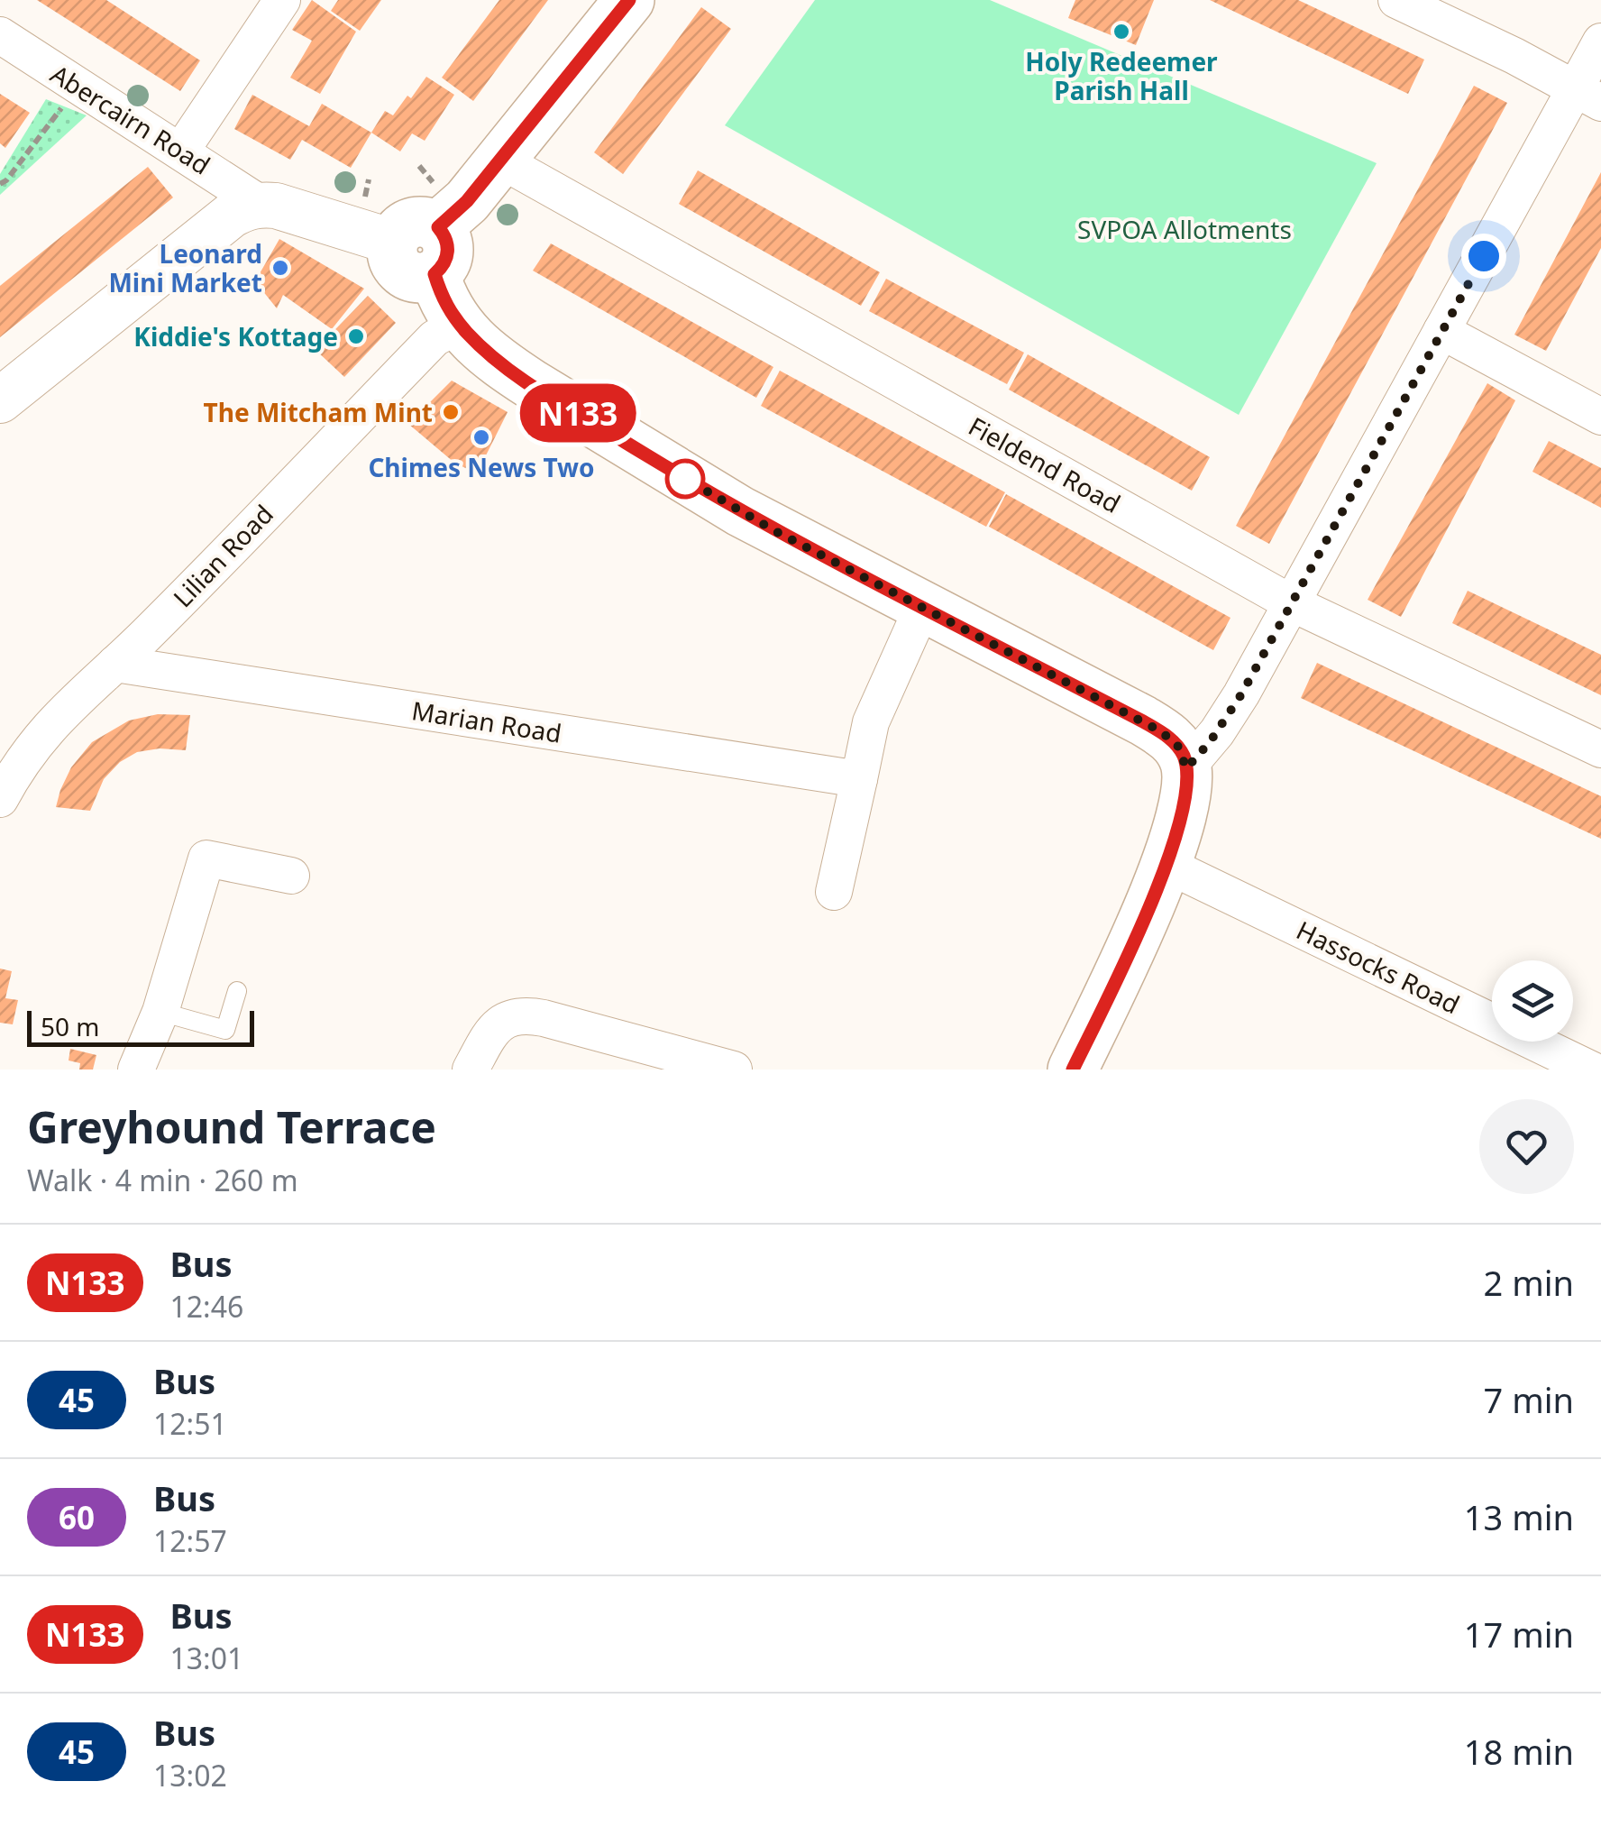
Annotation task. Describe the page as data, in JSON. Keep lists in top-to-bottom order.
{
  "streets": {
    "street": [
      "Abercairn Road",
      "Fieldend Road",
      "Lilian Road",
      "Marian Road",
      "Hassocks Road"
    ]
  },
  "crossings": [
    ["Lilian Road", "Marian Road"]
  ],
  "parks": ["SVPOA Allotments"],
  "places": [
    "Holy Redeemer Parish Hall",
    "Leonard Mini Market",
    "Kiddie's Kottage",
    "The Mitcham Mint",
    "Chimes News Two"
  ],
  "lines": ["bus line N133"],
  "scale_bar": "50 m",
  "page": {
    "on_map": "N133",
    "scale": "50 m",
    "heading": ["Greyhound Terrace", "Walk · 4 min · 260 m"],
    "list": [
      {
        "mark": "N133",
        "name": "Bus",
        "note": "12:46",
        "value": "2 min"
      },
      {
        "mark": "45",
        "name": "Bus",
        "note": "12:51",
        "value": "7 min"
      },
      {
        "mark": "60",
        "name": "Bus",
        "note": "12:57",
        "value": "13 min"
      },
      {
        "mark": "N133",
        "name": "Bus",
        "note": "13:01",
        "value": "17 min"
      },
      {
        "mark": "45",
        "name": "Bus",
        "note": "13:02",
        "value": "18 min"
      }
    ]
  }
}
